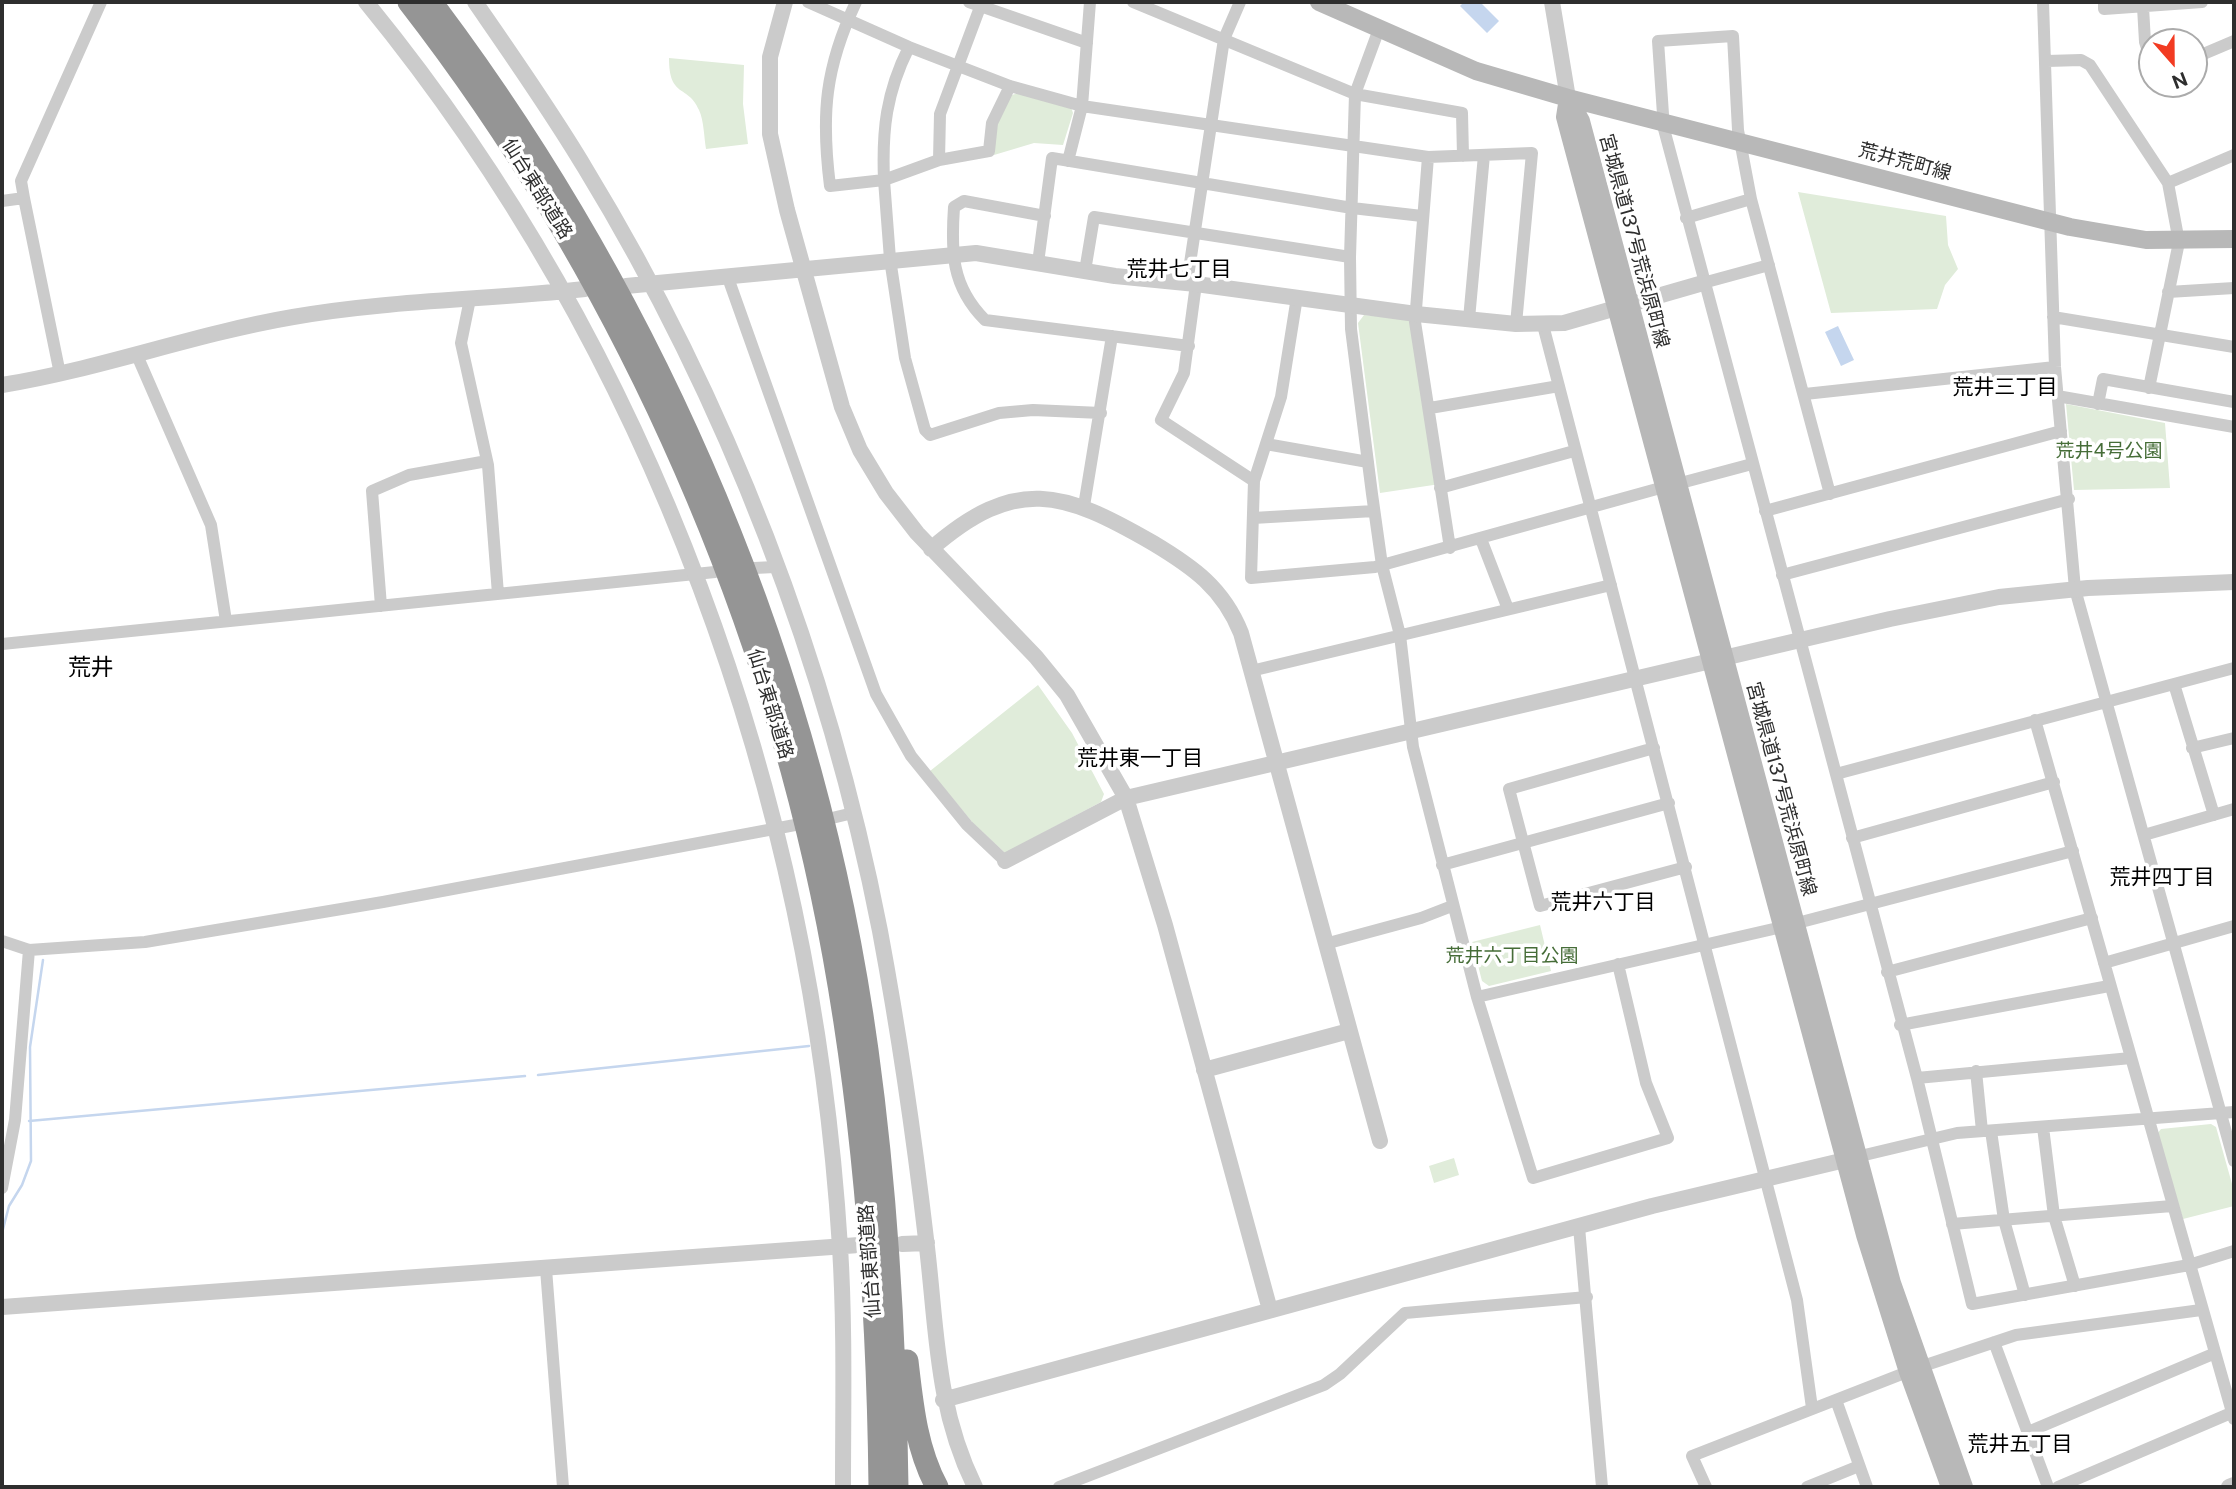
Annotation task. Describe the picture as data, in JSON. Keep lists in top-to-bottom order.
{
  "streets": {
    "highway": ["仙台東部道路"],
    "main road": ["荒井荒町線", "宮城県道137号荒浜原町線"]
  },
  "crossings": [
    ["荒井荒町線", "宮城県道137号荒浜原町線"]
  ],
  "districts": [
    "荒井七丁目",
    "荒井三丁目",
    "荒井",
    "荒井東一丁目",
    "荒井四丁目",
    "荒井六丁目",
    "荒井五丁目"
  ],
  "parks": ["荒井4号公園", "荒井六丁目公園"],
  "north": "bottom"
}
